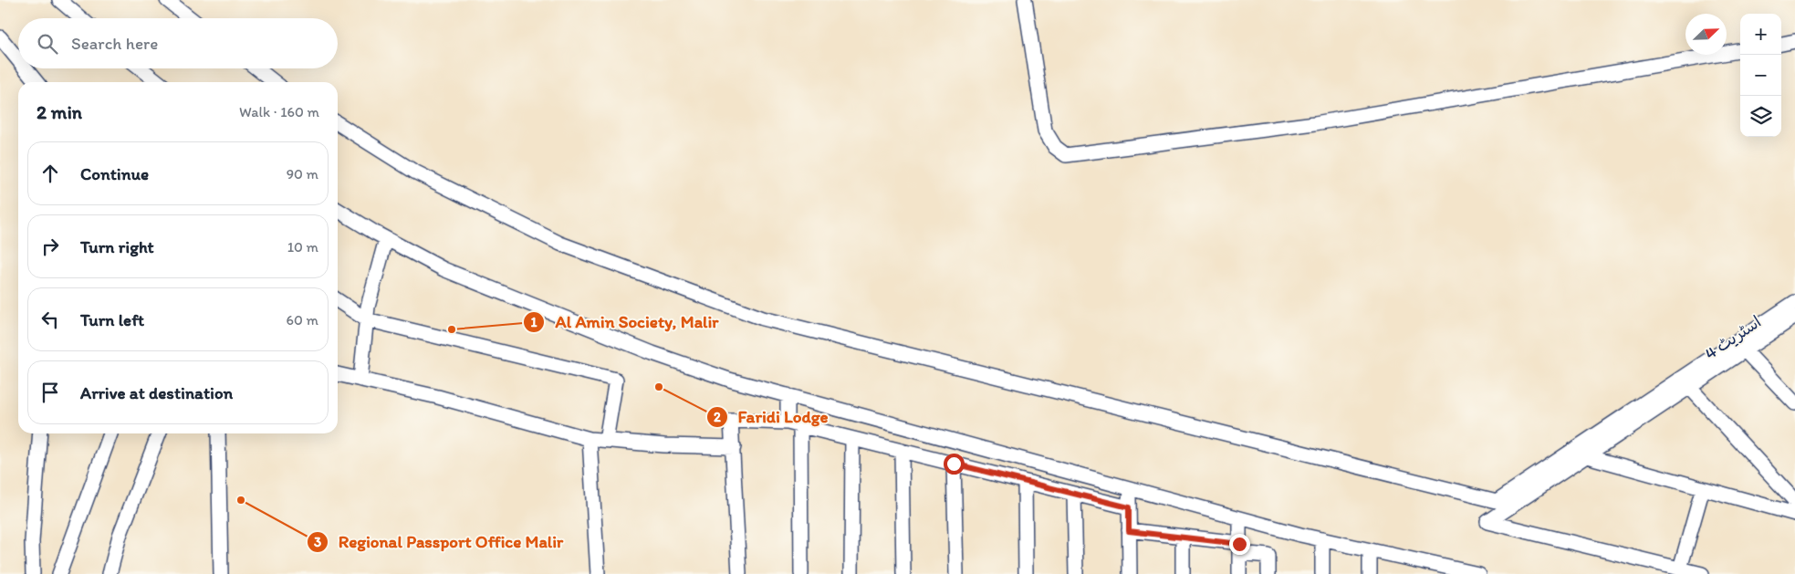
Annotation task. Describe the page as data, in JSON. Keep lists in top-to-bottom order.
{
  "streets": {
    "street": ["اسٹریٹ 4"]
  },
  "places": ["Al Amin Society, Malir", "Faridi Lodge", "Regional Passport Office Malir"],
  "north": "top right",
  "page": {
    "map_buttons": ["+", "−"],
    "search": "Search here",
    "heading": ["2 min", "Walk · 160 m"],
    "list": [
      ["Continue", "90 m"],
      ["Turn right", "10 m"],
      ["Turn left", "60 m"],
      "Arrive at destination"
    ]
  }
}
